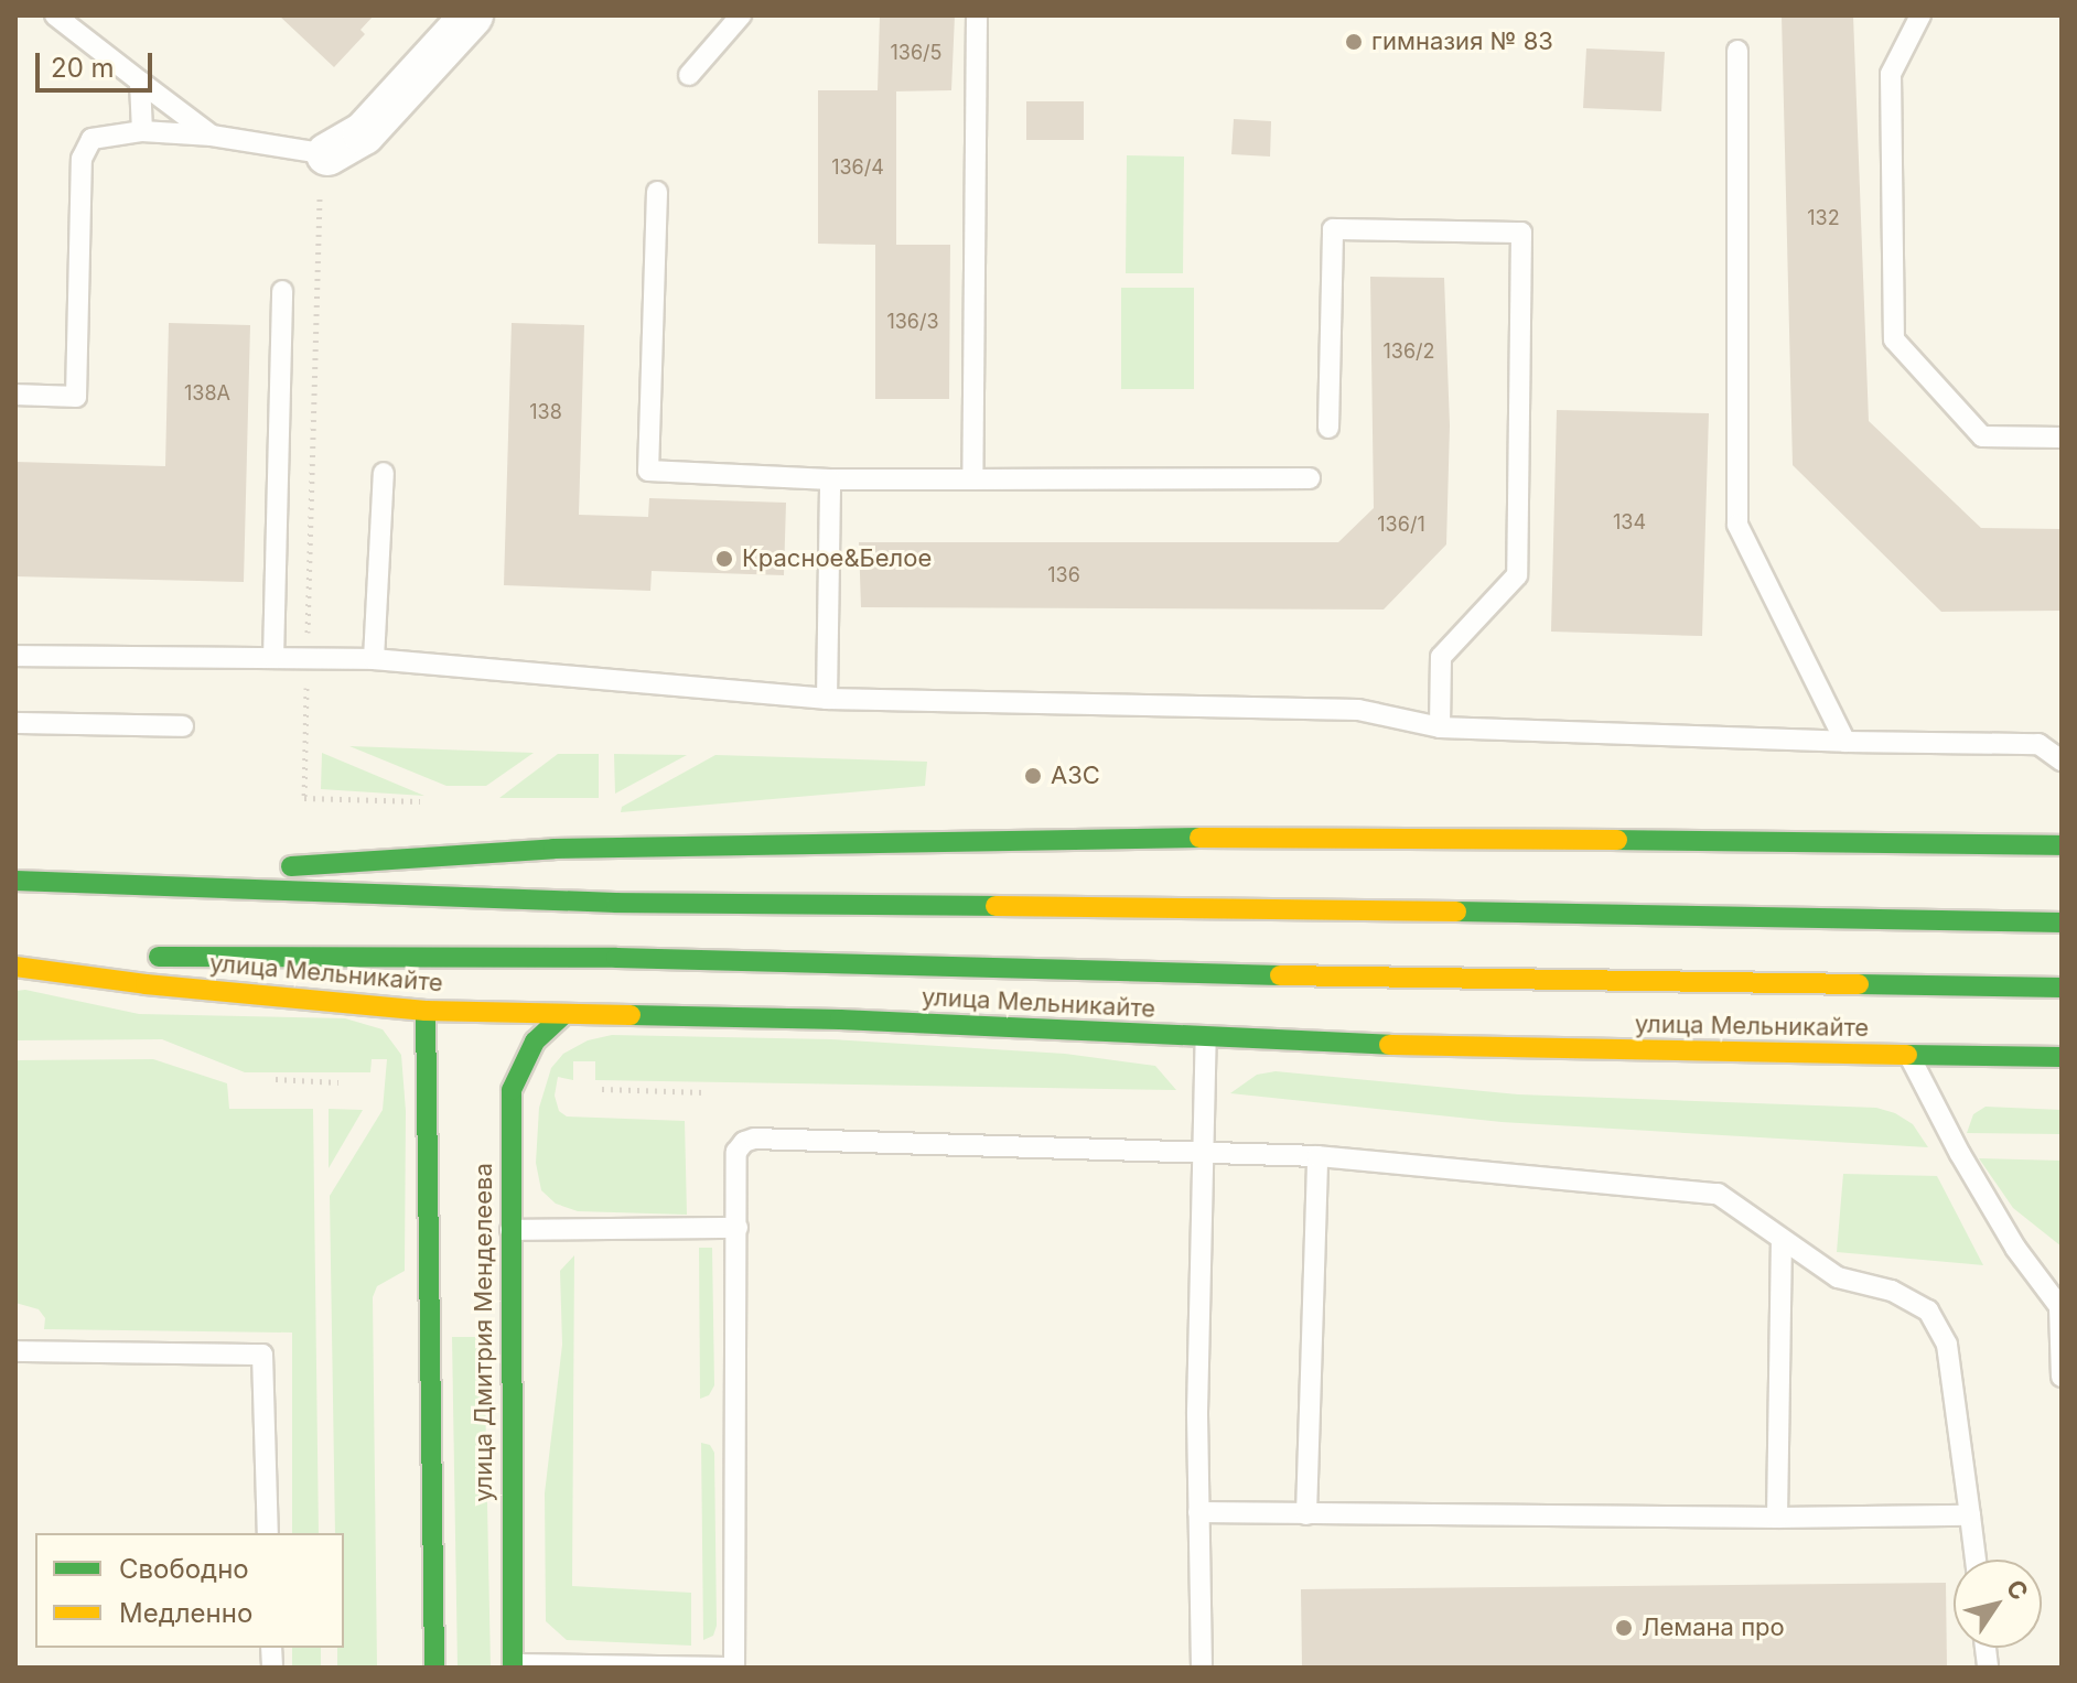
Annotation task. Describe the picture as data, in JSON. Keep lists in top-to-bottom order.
{
  "streets": {
    "main road": ["улица Мельникайте", "улица Дмитрия Менделеева"]
  },
  "crossings": [
    ["улица Мельникайте", "улица Дмитрия Менделеева"]
  ],
  "places": [
    "гимназия № 83",
    "Красное&Белое",
    "АЗС",
    "Лемана про"
  ],
  "house_numbers": [
    "136/5",
    "136/4",
    "132",
    "136/3",
    "136/2",
    "138А",
    "138",
    "134",
    "136/1",
    "136"
  ],
  "legend": ["Свободно", "Медленно"],
  "scale_bar": "20 m",
  "north": "top right"
}
